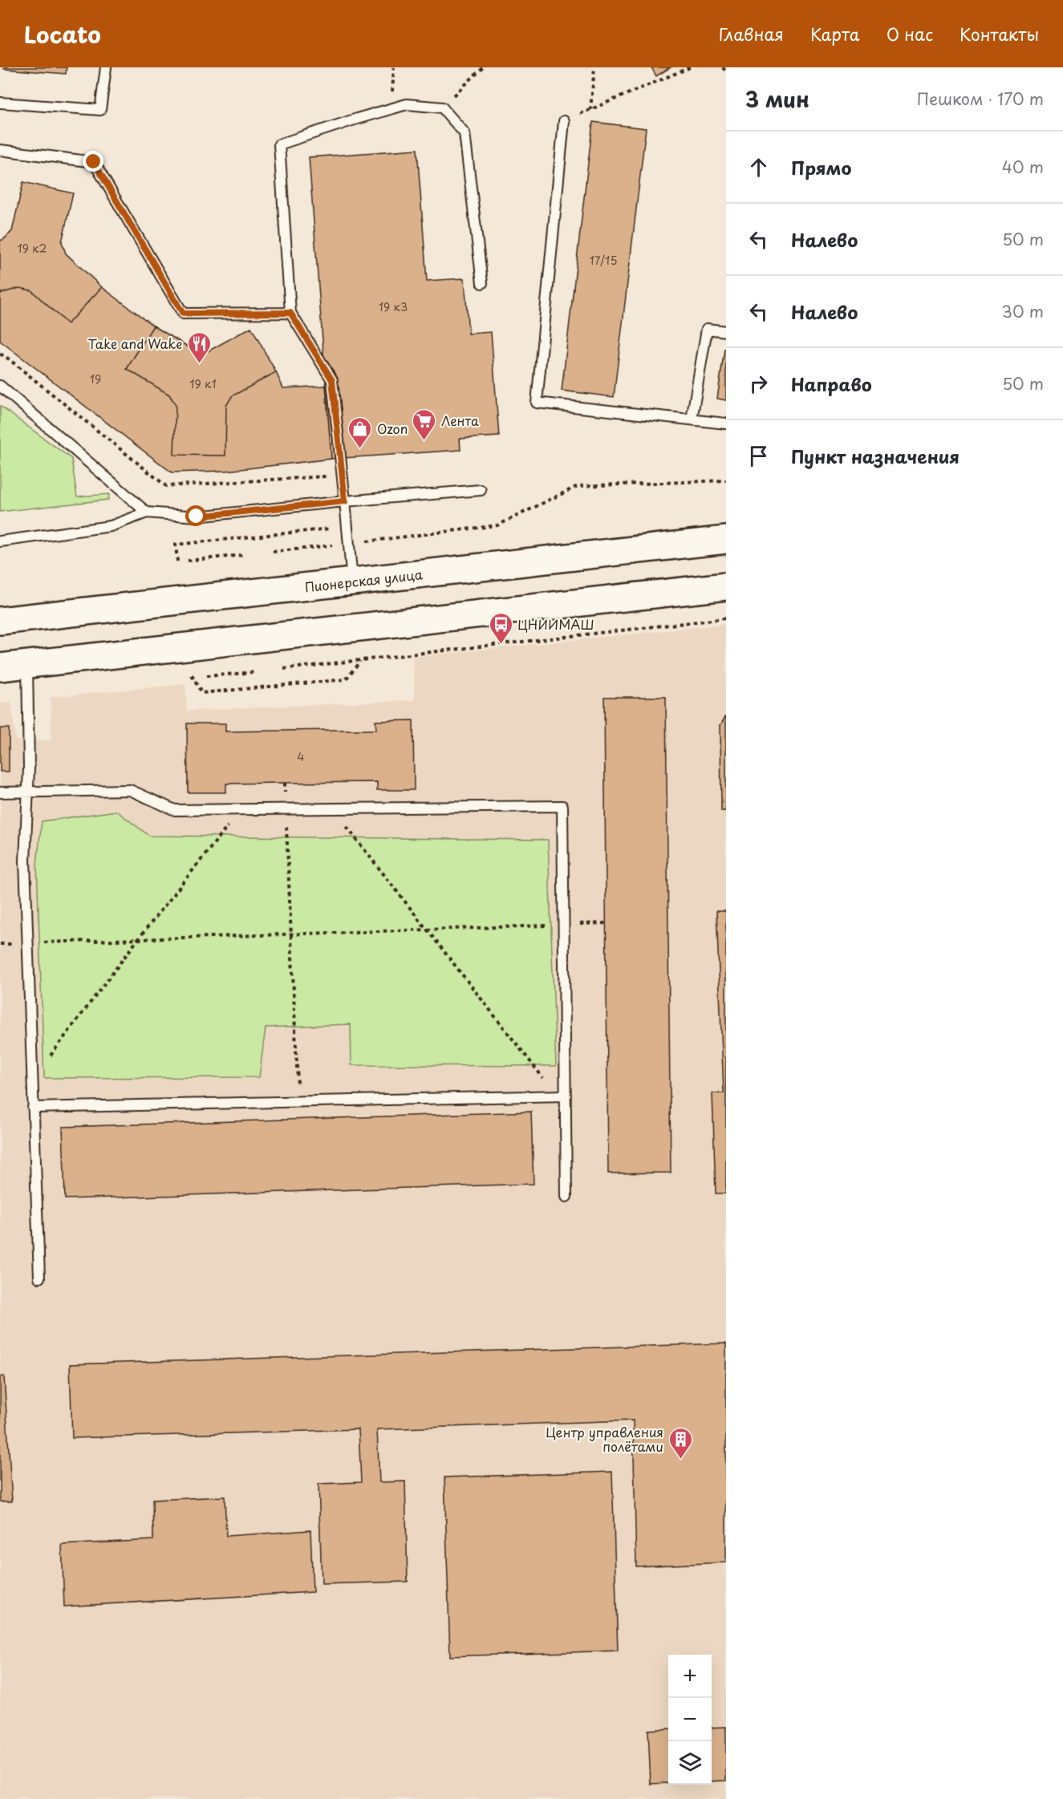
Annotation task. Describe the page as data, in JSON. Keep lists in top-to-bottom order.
{
  "streets": {
    "main road": ["Пионерская улица"]
  },
  "places": {
    "restaurant": ["Take and Wake"],
    "supermarket": ["Лента"],
    "shop": ["Ozon"],
    "bus stop": ["ЦНИИМАШ"],
    "building": ["Центр управления полётами"]
  },
  "house_numbers": [
    "19 к2",
    "17/15",
    "19 к3",
    "19",
    "19 к1",
    "4"
  ],
  "page": {
    "header": "Locato",
    "nav": [
      "Главная",
      "Карта",
      "О нас",
      "Контакты"
    ],
    "heading": ["3 мин", "Пешком · 170 m"],
    "list": [
      ["Прямо", "40 m"],
      ["Налево", "50 m"],
      ["Налево", "30 m"],
      ["Направо", "50 m"],
      "Пункт назначения"
    ],
    "map_buttons": ["+", "−"]
  }
}
